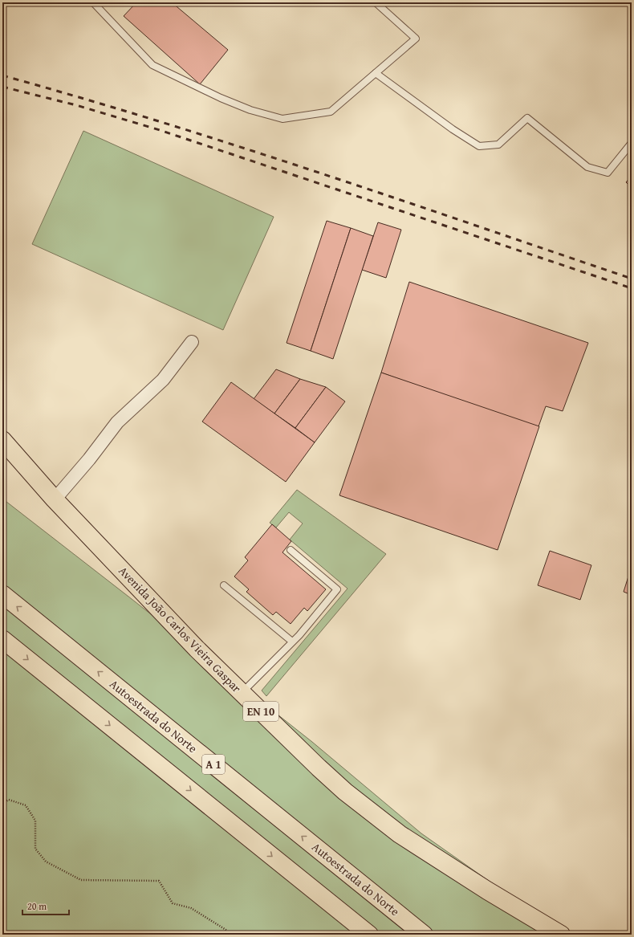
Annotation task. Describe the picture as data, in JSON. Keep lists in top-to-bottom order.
{
  "streets": {
    "main road": [
      "Avenida João Carlos Vieira Gaspar",
      "EN 10",
      "Autoestrada do Norte",
      "A 1"
    ]
  },
  "scale_bar": "20 m"
}
